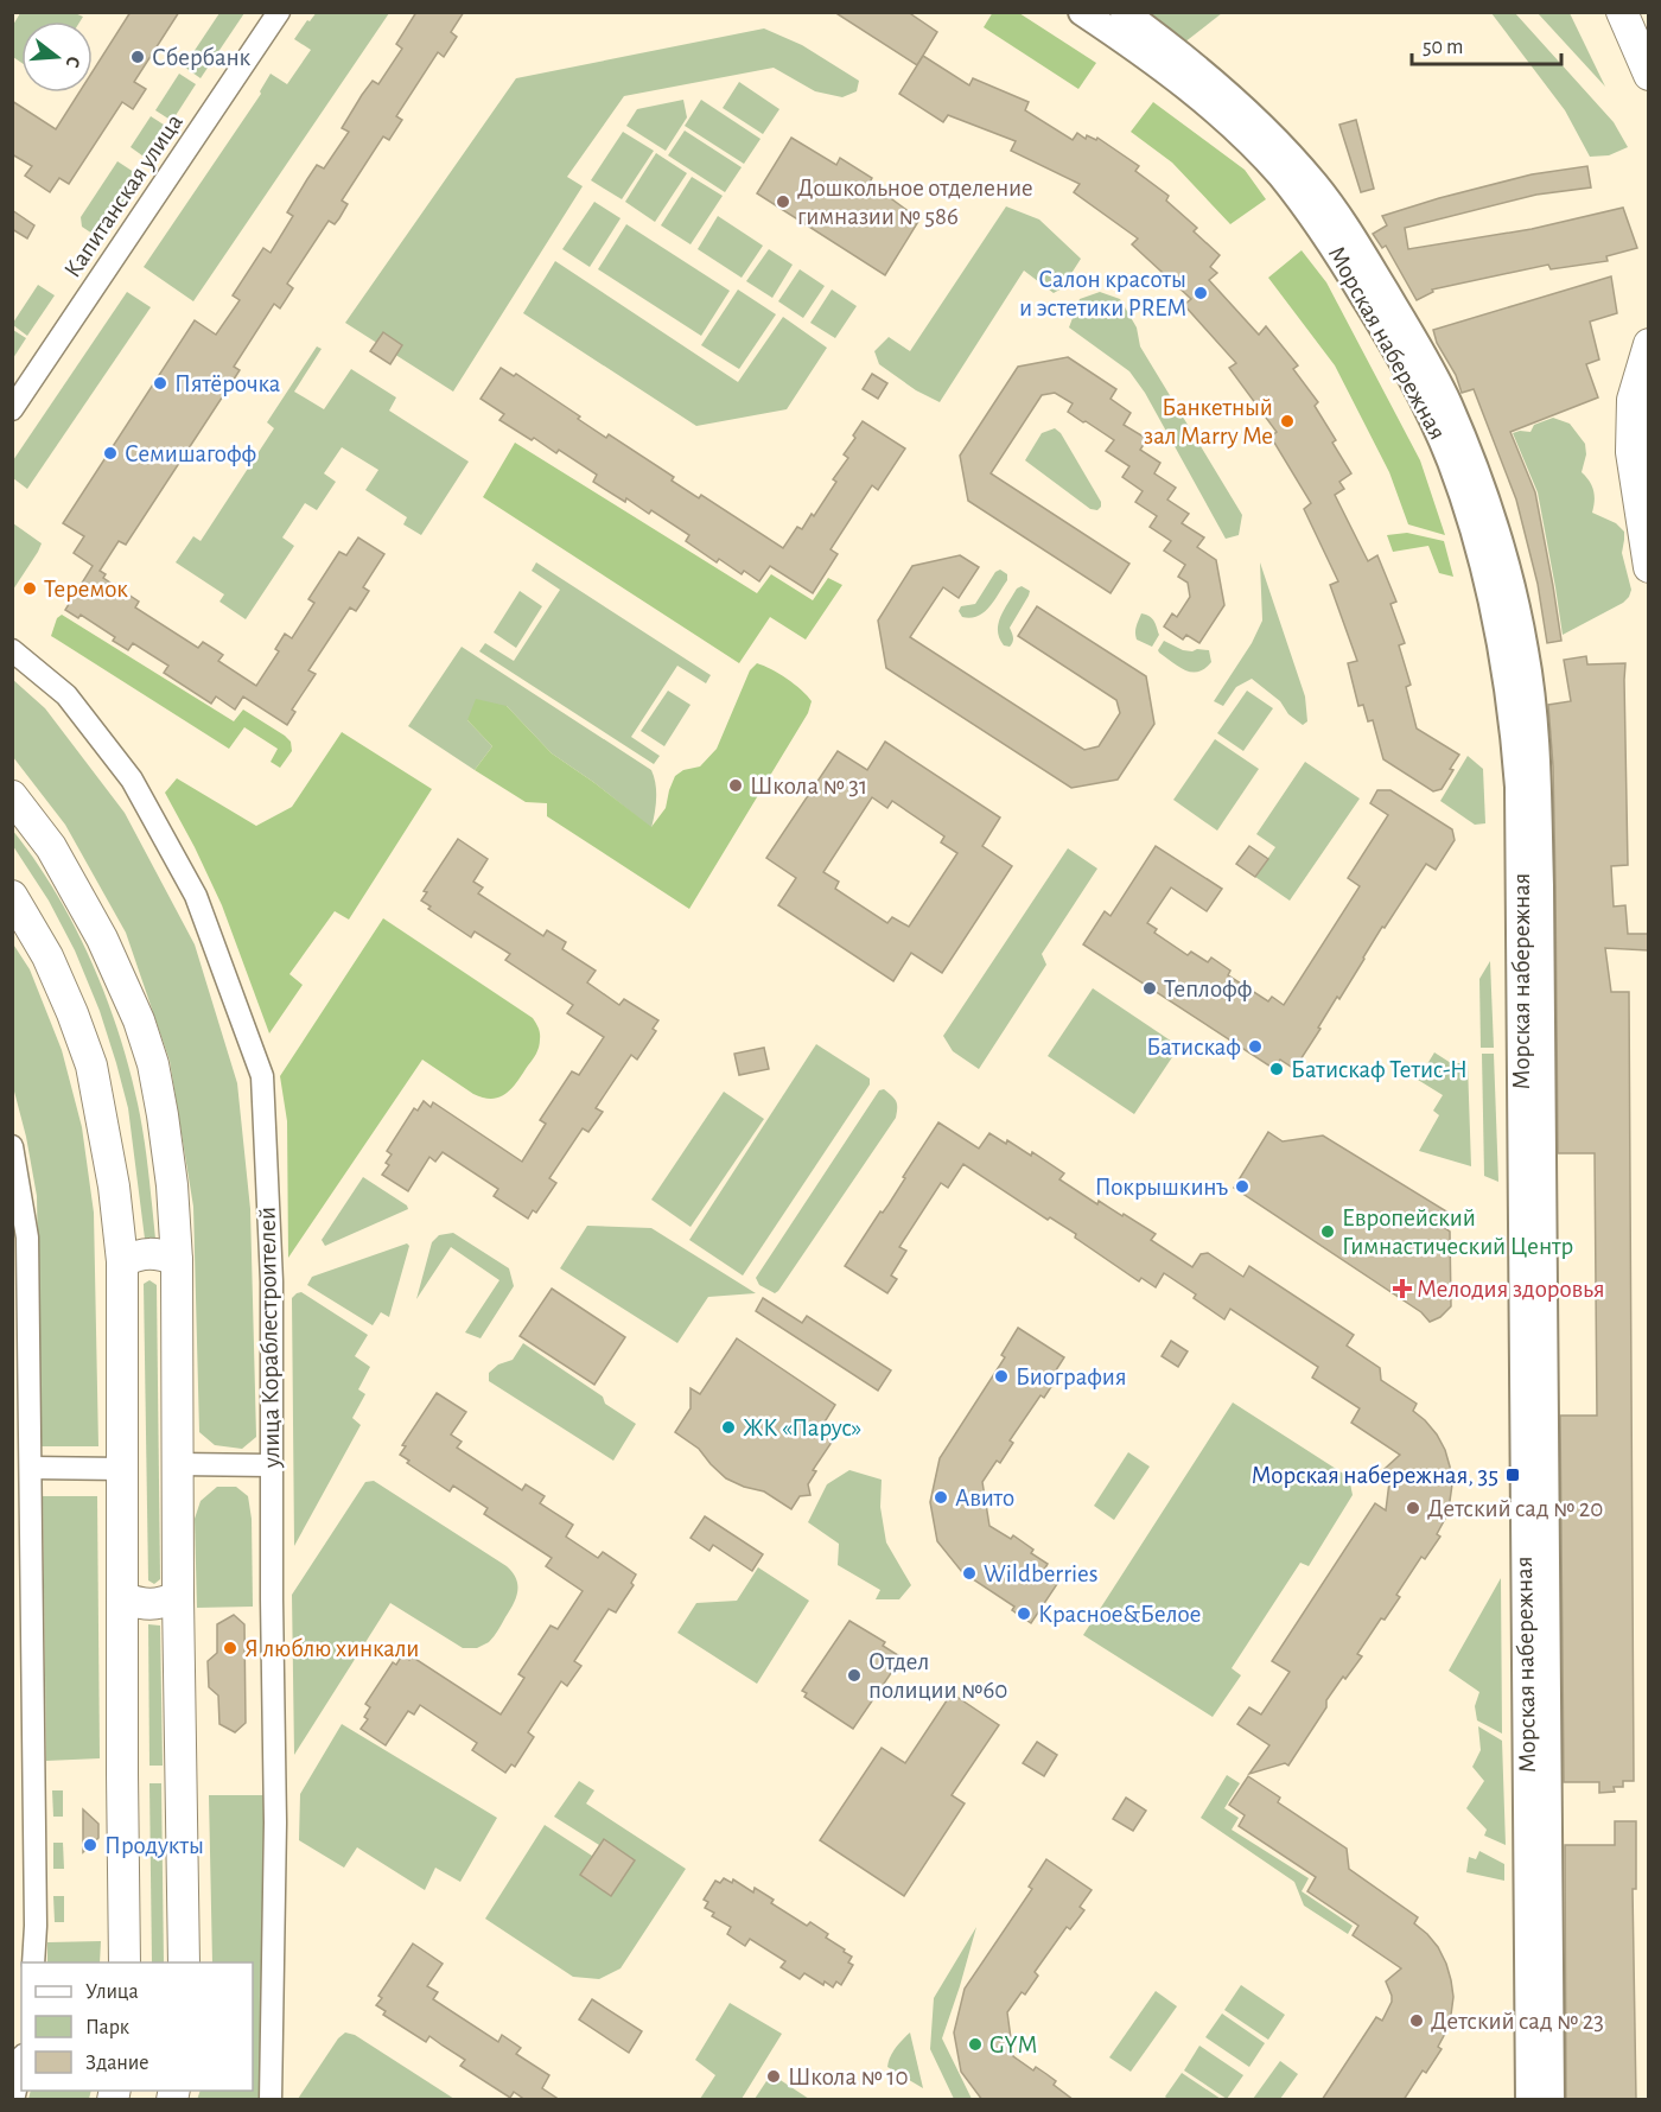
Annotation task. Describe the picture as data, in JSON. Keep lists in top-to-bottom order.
{
  "streets": {
    "street": ["Капитанская улица", "Морская набережная", "улица Кораблестроителей"]
  },
  "places": {
    "other": [
      "Сбербанк",
      "Дошкольное отделение гимназии № 586",
      "Салон красоты и эстетики PREM",
      "Пятёрочка",
      "Банкетный зал Marry Me",
      "Семишагофф",
      "Теремок",
      "Школа № 31",
      "Теплофф",
      "Батискаф",
      "Батискаф Тетис-Н",
      "Покрышкинъ",
      "Европейский Гимнастический Центр",
      "Биография",
      "ЖК «Парус»",
      "Авито",
      "Детский сад № 20",
      "Wildberries",
      "Красное&Белое",
      "Я люблю хинкали",
      "Отдел полиции №60",
      "Продукты",
      "Детский сад № 23",
      "GYM",
      "Школа № 10"
    ],
    "health": ["Мелодия здоровья"],
    "transit": ["Морская набережная, 35"]
  },
  "legend": ["Улица", "Парк", "Здание"],
  "scale_bar": "50 m",
  "north": "right"
}
